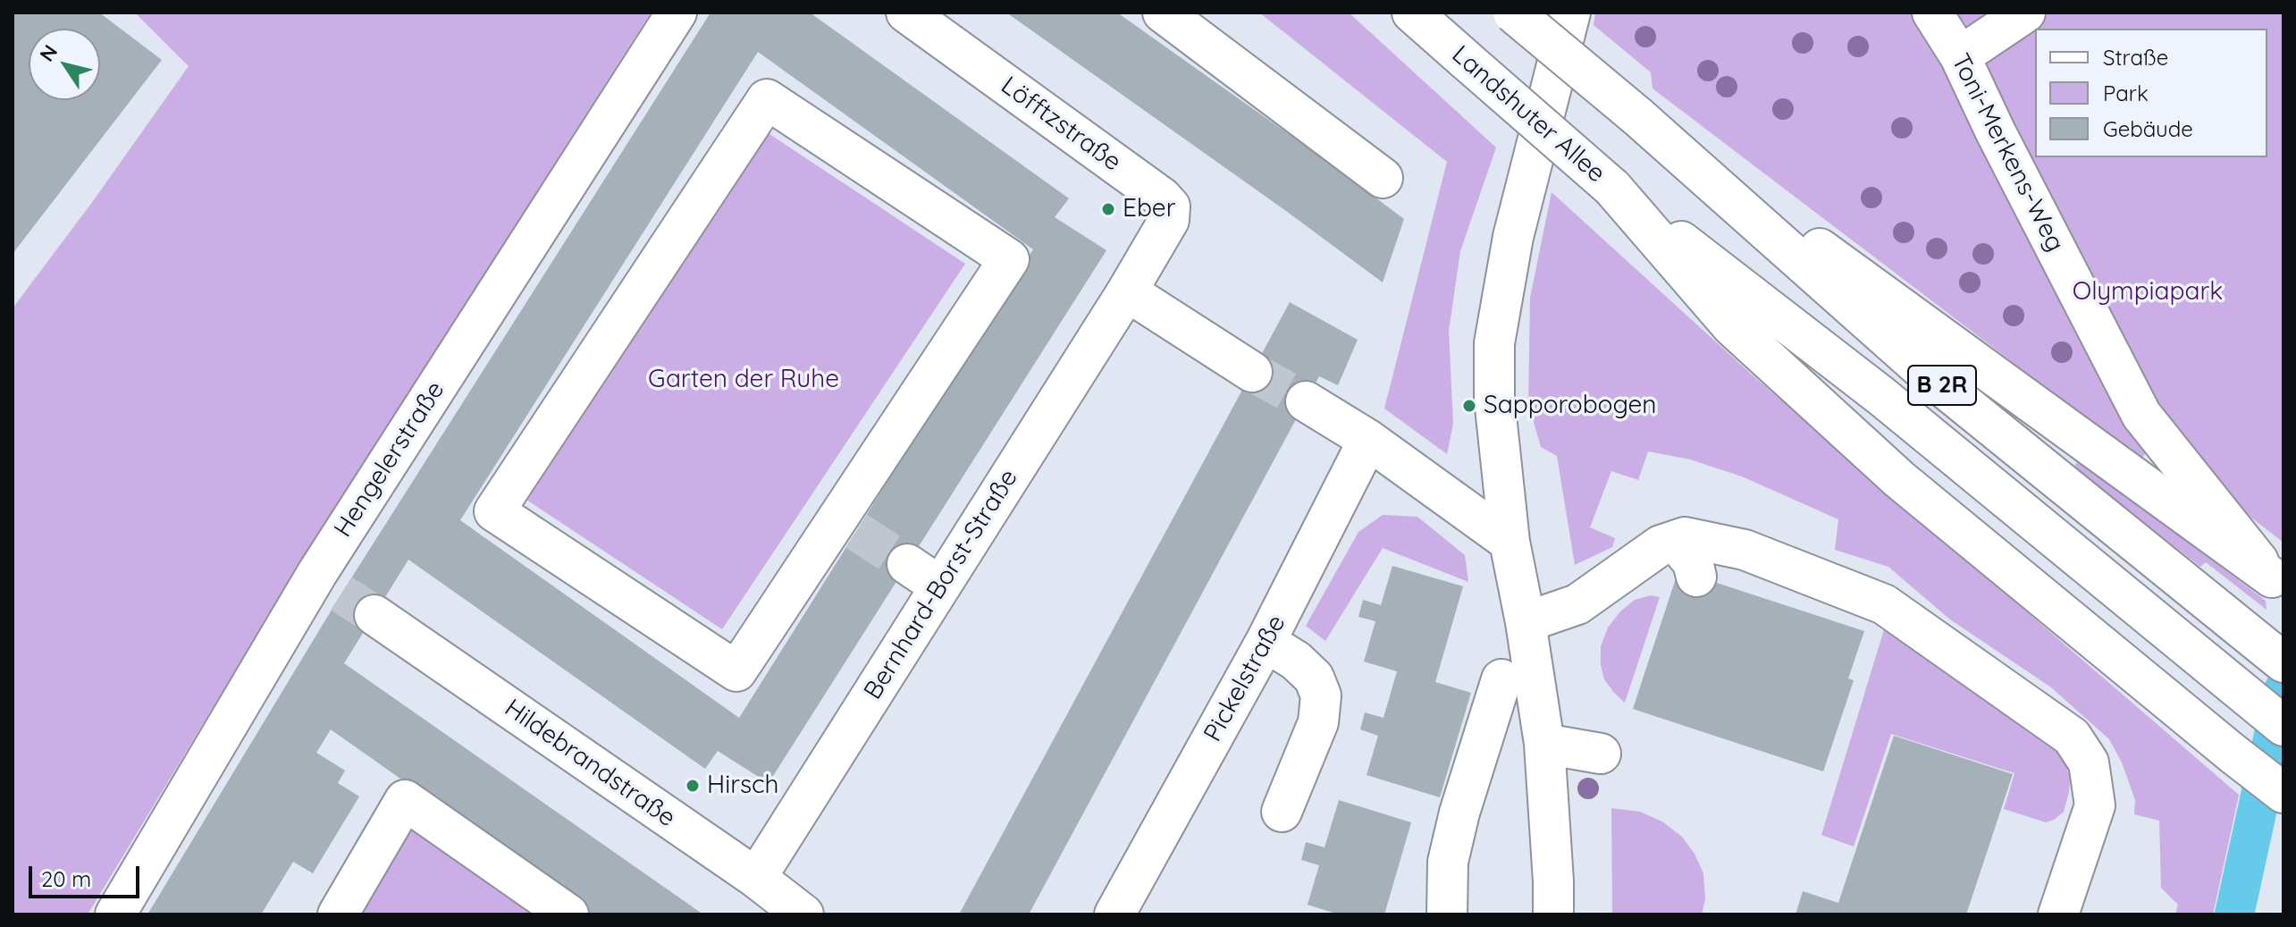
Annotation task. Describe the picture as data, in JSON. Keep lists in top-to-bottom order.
{
  "streets": {
    "main road": [
      "Landshuter Allee",
      "Löfftzstraße",
      "Toni-Merkens-Weg",
      "B 2R",
      "Hengelerstraße",
      "Bernhard-Borst-Straße",
      "Pickelstraße",
      "Hildebrandstraße"
    ]
  },
  "crossings": [
    ["Landshuter Allee", "B 2R"],
    ["Löfftzstraße", "Bernhard-Borst-Straße"],
    ["Toni-Merkens-Weg", "B 2R"],
    ["Bernhard-Borst-Straße", "Hildebrandstraße"]
  ],
  "parks": ["Olympiapark", "Garten der Ruhe"],
  "places": ["Eber", "Sapporobogen", "Hirsch"],
  "legend": ["Straße", "Park", "Gebäude"],
  "scale_bar": "20 m",
  "north": "top left"
}
